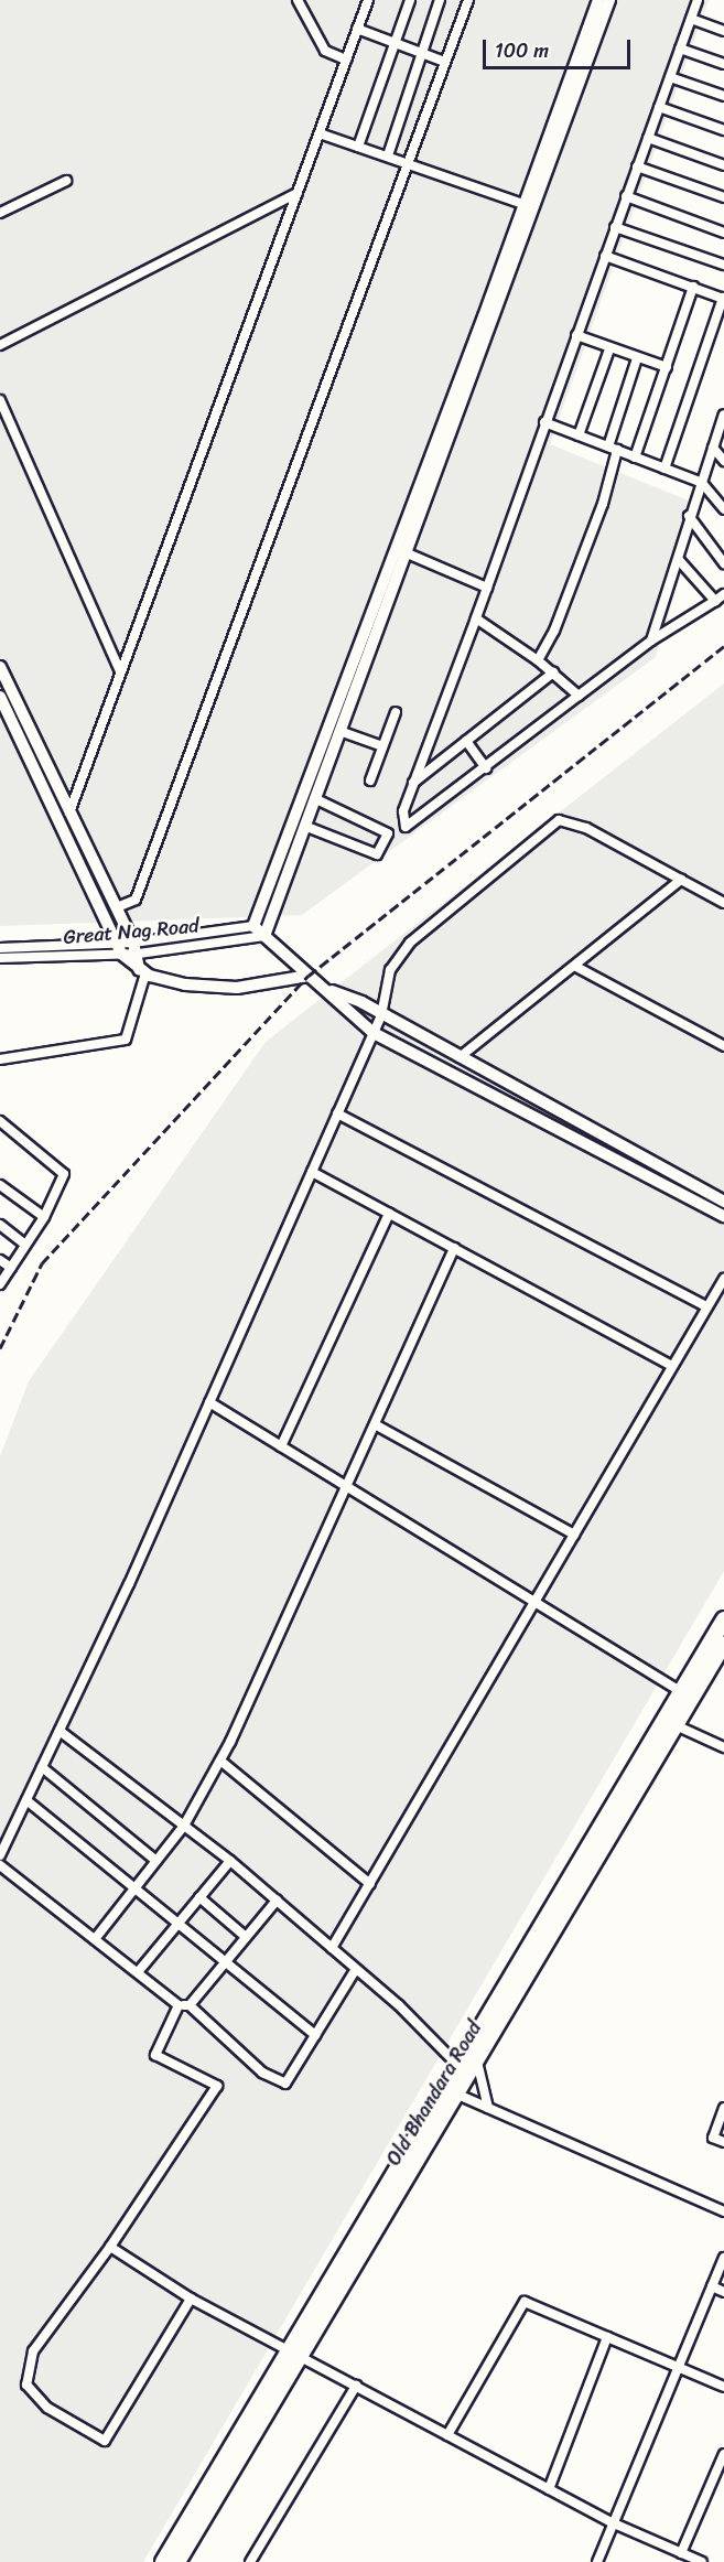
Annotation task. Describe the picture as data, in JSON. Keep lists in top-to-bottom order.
{
  "streets": {
    "highway": ["Old Bhandara Road"],
    "street": ["Great Nag Road"]
  },
  "scale_bar": "100 m"
}
